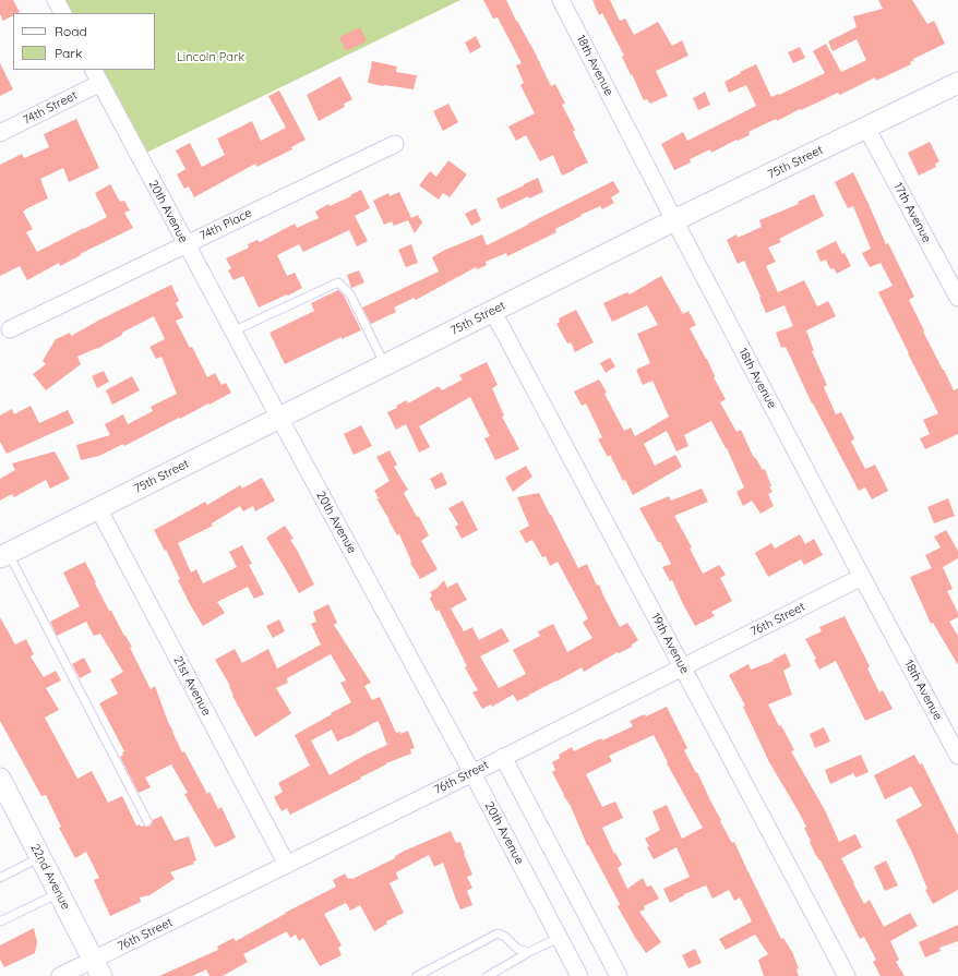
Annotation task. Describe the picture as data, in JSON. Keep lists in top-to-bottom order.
{
  "streets": {
    "street": [
      "18th Avenue",
      "74th Street",
      "75th Street",
      "20th Avenue",
      "17th Avenue",
      "74th Place",
      "76th Street",
      "19th Avenue",
      "21st Avenue",
      "22nd Avenue"
    ]
  },
  "crossings": [
    ["18th Avenue", "75th Street"],
    ["18th Avenue", "76th Street"],
    ["74th Street", "20th Avenue"],
    ["75th Street", "20th Avenue"],
    ["75th Street", "17th Avenue"],
    ["75th Street", "19th Avenue"],
    ["75th Street", "21st Avenue"],
    ["20th Avenue", "74th Place"],
    ["20th Avenue", "76th Street"],
    ["76th Street", "19th Avenue"],
    ["76th Street", "21st Avenue"],
    ["76th Street", "22nd Avenue"]
  ],
  "parks": ["Lincoln Park"],
  "legend": ["Road", "Park"]
}
